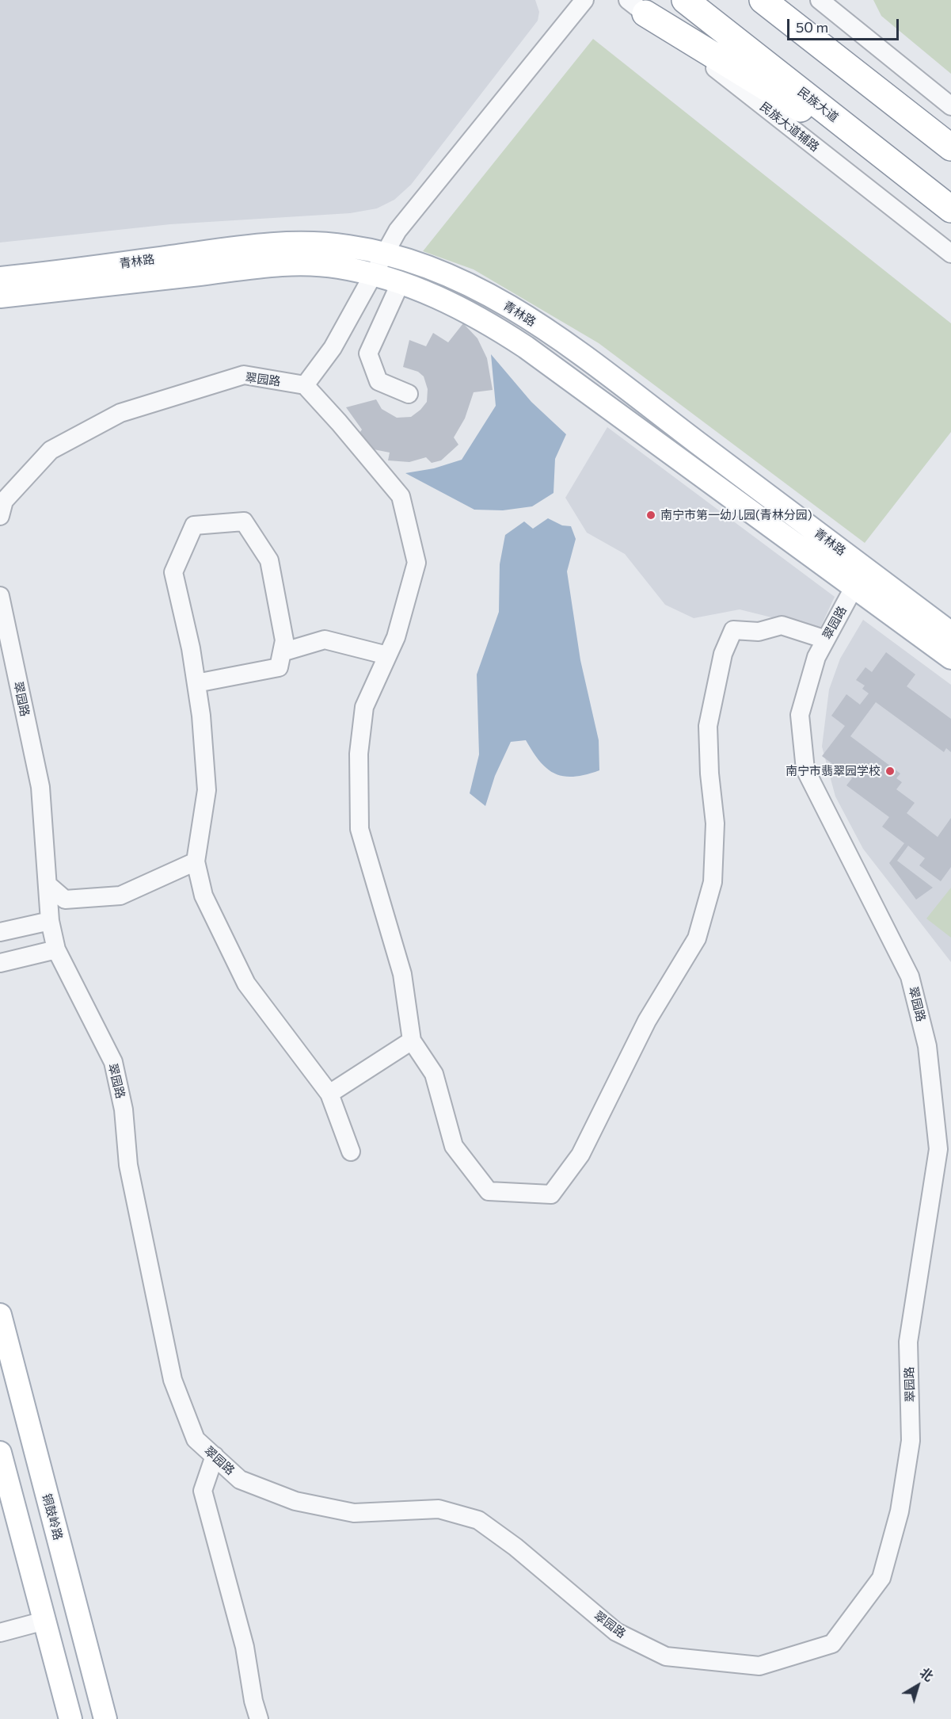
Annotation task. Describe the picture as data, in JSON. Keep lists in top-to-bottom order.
{
  "streets": {
    "highway": ["民族大道"],
    "main road": ["青林路", "铜鼓岭路"],
    "street": ["民族大道辅路", "翠园路"]
  },
  "crossings": [
    ["青林路", "翠园路"]
  ],
  "places": ["南宁市第一幼儿园(青林分园)", "南宁市翡翠园学校"],
  "scale_bar": "50 m",
  "north": "top right"
}
